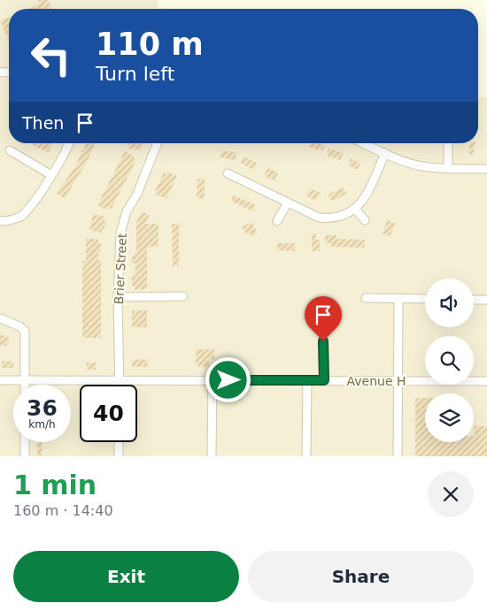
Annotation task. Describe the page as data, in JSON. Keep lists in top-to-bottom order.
{
  "streets": {
    "street": ["Brier Street", "Avenue H"]
  },
  "crossings": [
    ["Brier Street", "Avenue H"]
  ],
  "page": {
    "turn": ["110 m", "Turn left"],
    "then": "Then",
    "speed": "36 km/h",
    "limit": "40",
    "heading": ["1 min", "160 m · 14:40"],
    "buttons": ["Exit", "Share"]
  }
}
